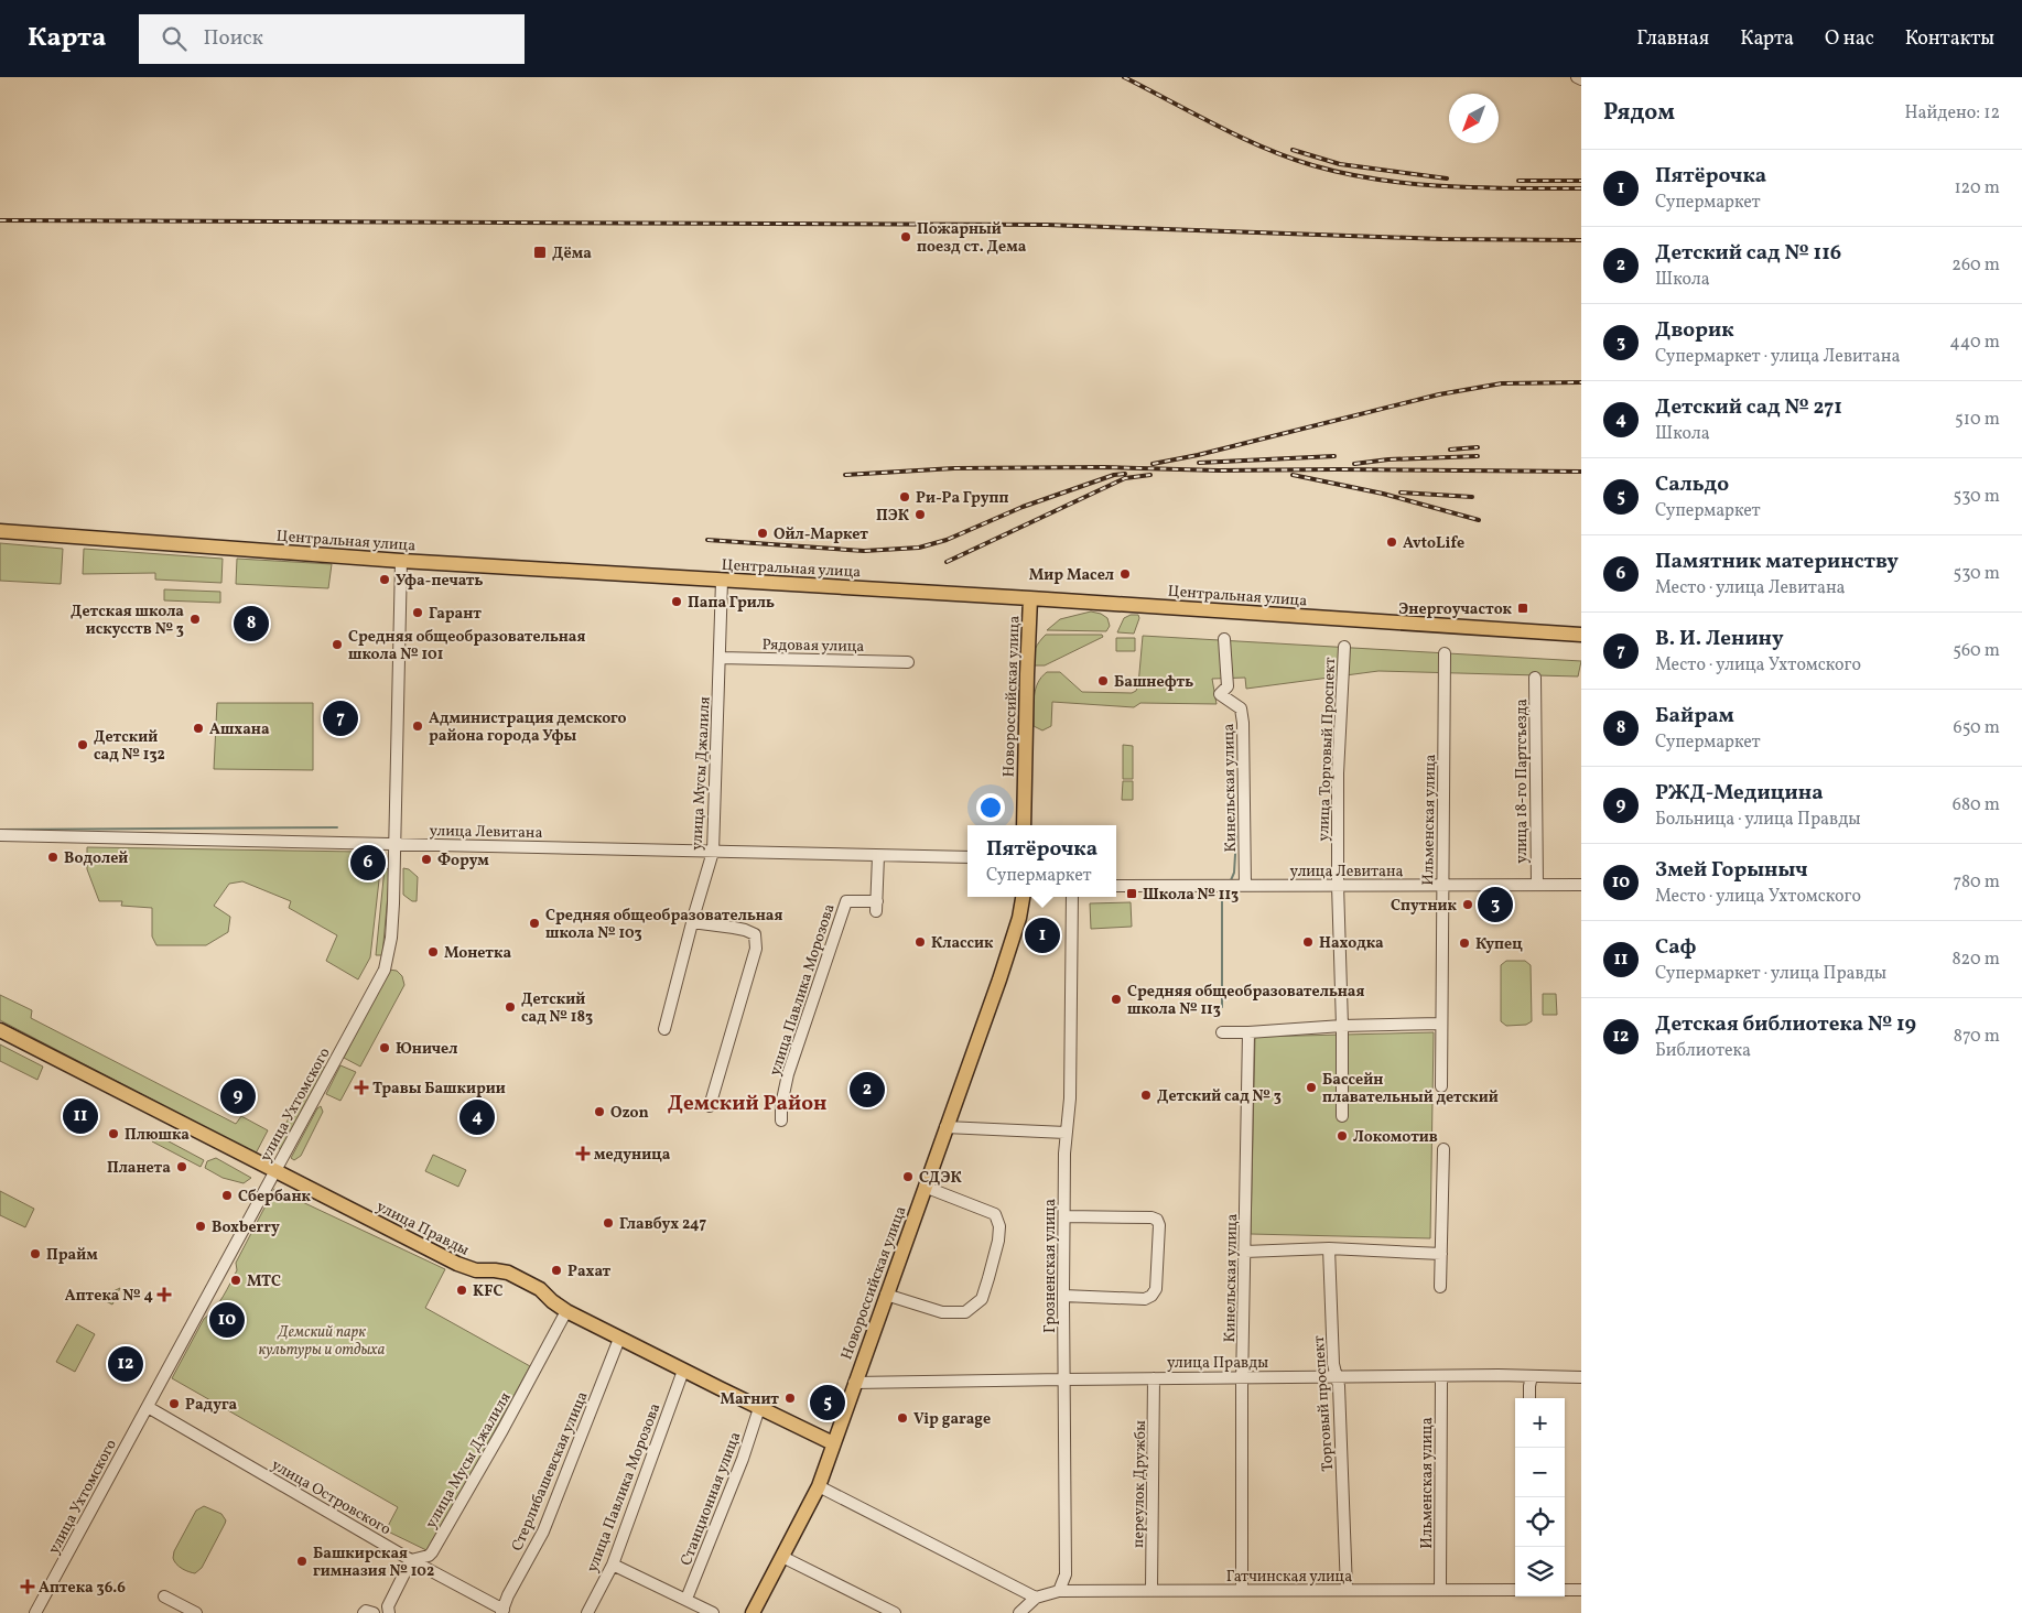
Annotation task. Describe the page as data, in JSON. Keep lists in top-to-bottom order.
{
  "streets": {
    "main road": ["Центральная улица", "Новороссийская улица", "улица Правды"],
    "street": [
      "Рядовая улица",
      "улица Торговый Проспект",
      "улица Мусы Джалиля",
      "улица 18-го Партсъезда",
      "Кинельская улица",
      "Ильменская улица",
      "улица Левитана",
      "улица Павлика Морозова",
      "улица Ухтомского",
      "Грозненская улица",
      "Торговый проспект",
      "Стерлибашевская улица",
      "переулок Дружбы",
      "улица Островского",
      "Станционная улица",
      "Гатчинская улица"
    ]
  },
  "crossings": [
    ["Центральная улица", "Новороссийская улица"],
    ["Центральная улица", "улица Мусы Джалиля"],
    ["Центральная улица", "улица Ухтомского"],
    ["Рядовая улица", "улица Мусы Джалиля"],
    ["Новороссийская улица", "улица Правды"],
    ["улица Торговый Проспект", "улица Левитана"],
    ["улица Мусы Джалиля", "улица Левитана"],
    ["улица Мусы Джалиля", "улица Правды"],
    ["улица Мусы Джалиля", "улица Островского"],
    ["улица 18-го Партсъезда", "улица Левитана"],
    ["Кинельская улица", "улица Левитана"],
    ["Кинельская улица", "улица Правды"],
    ["Кинельская улица", "Гатчинская улица"],
    ["Ильменская улица", "улица Левитана"],
    ["Ильменская улица", "улица Правды"],
    ["Ильменская улица", "Гатчинская улица"],
    ["улица Левитана", "улица Павлика Морозова"],
    ["улица Левитана", "улица Ухтомского"],
    ["улица Павлика Морозова", "улица Правды"],
    ["улица Ухтомского", "улица Правды"],
    ["улица Ухтомского", "улица Островского"],
    ["улица Правды", "Грозненская улица"],
    ["улица Правды", "Торговый проспект"],
    ["улица Правды", "Стерлибашевская улица"],
    ["улица Правды", "переулок Дружбы"],
    ["улица Правды", "Станционная улица"],
    ["Грозненская улица", "Гатчинская улица"],
    ["Торговый проспект", "Гатчинская улица"],
    ["Стерлибашевская улица", "улица Островского"],
    ["переулок Дружбы", "Гатчинская улица"]
  ],
  "districts": ["Демский Район"],
  "parks": ["Демский парк культуры и отдыха"],
  "places": {
    "other": [
      "Пожарный поезд ст. Дема",
      "Ри-Ра Групп",
      "ПЭК",
      "Ойл-Маркет",
      "AvtoLife",
      "Мир Масел",
      "Уфа-печать",
      "Папа Гриль",
      "Гарант",
      "Детская школа искусств № 3",
      "Средняя общеобразовательная школа № 101",
      "Башнефть",
      "Администрация демского района города Уфы",
      "Ашхана",
      "Детский сад № 132",
      "Водолей",
      "Форум",
      "Спутник",
      "Средняя общеобразовательная школа № 103",
      "Классик",
      "Находка",
      "Купец",
      "Монетка",
      "Средняя общеобразовательная школа № 113",
      "Детский сад № 183",
      "Юничел",
      "Бассейн плавательный детский",
      "Детский сад № 3",
      "Ozon",
      "Плюшка",
      "Локомотив",
      "Планета",
      "СДЭК",
      "Сбербанк",
      "Главбух 247",
      "Boxberry",
      "Прайм",
      "Рахат",
      "МТС",
      "KFC",
      "Магнит",
      "Радуга",
      "Vip garage",
      "Башкирская гимназия № 102"
    ],
    "transit": ["Дёма", "Энергоучасток", "Школа № 113"],
    "health": [
      "Травы Башкирии",
      "медуница",
      "Аптека № 4",
      "Аптека 36.6"
    ]
  },
  "north": "bottom left",
  "page": {
    "header": "Карта",
    "search": "Поиск",
    "nav": [
      "Главная",
      "Карта",
      "О нас",
      "Контакты"
    ],
    "heading": ["Рядом", "Найдено: 12"],
    "list": [
      {
        "mark": "1",
        "name": "Пятёрочка",
        "note": "Супермаркет",
        "value": "120 m"
      },
      {
        "mark": "2",
        "name": "Детский сад № 116",
        "note": "Школа",
        "value": "260 m"
      },
      {
        "mark": "3",
        "name": "Дворик",
        "note": "Супермаркет · улица Левитана",
        "value": "440 m"
      },
      {
        "mark": "4",
        "name": "Детский сад № 271",
        "note": "Школа",
        "value": "510 m"
      },
      {
        "mark": "5",
        "name": "Сальдо",
        "note": "Супермаркет",
        "value": "530 m"
      },
      {
        "mark": "6",
        "name": "Памятник материнству",
        "note": "Место · улица Левитана",
        "value": "530 m"
      },
      {
        "mark": "7",
        "name": "В. И. Ленину",
        "note": "Место · улица Ухтомского",
        "value": "560 m"
      },
      {
        "mark": "8",
        "name": "Байрам",
        "note": "Супермаркет",
        "value": "650 m"
      },
      {
        "mark": "9",
        "name": "РЖД-Медицина",
        "note": "Больница · улица Правды",
        "value": "680 m"
      },
      {
        "mark": "10",
        "name": "Змей Горыныч",
        "note": "Место · улица Ухтомского",
        "value": "780 m"
      },
      {
        "mark": "11",
        "name": "Саф",
        "note": "Супермаркет · улица Правды",
        "value": "820 m"
      },
      {
        "mark": "12",
        "name": "Детская библиотека № 19",
        "note": "Библиотека",
        "value": "870 m"
      }
    ],
    "pins": [
      "8",
      "7",
      "6",
      "3",
      "1",
      "2",
      "9",
      "11",
      "4",
      "10",
      "12",
      "5"
    ],
    "popup": ["Пятёрочка", "Супермаркет"],
    "map_buttons": ["+", "−"]
  }
}
